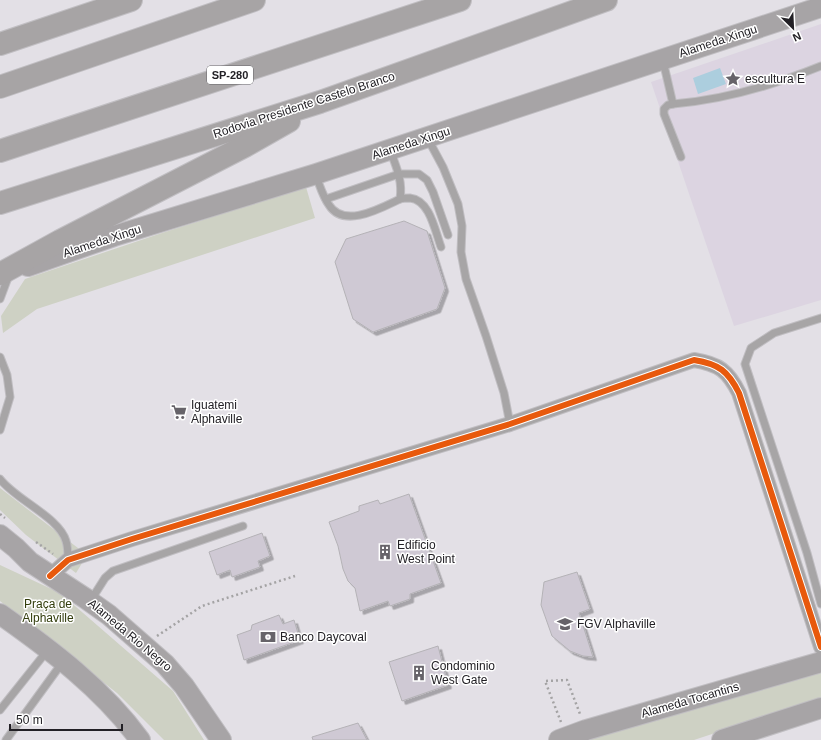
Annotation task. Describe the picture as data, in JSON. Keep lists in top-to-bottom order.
{
  "streets": {
    "highway": ["SP-280", "Rodovia Presidente Castelo Branco"],
    "main road": ["Alameda Xingu", "Alameda Rio Negro", "Alameda Tocantins"]
  },
  "parks": ["Praça de Alphaville"],
  "places": {
    "place": ["escultura E"],
    "supermarket": ["Iguatemi Alphaville"],
    "building": ["Edificio West Point", "Condominio West Gate"],
    "school or university": ["FGV Alphaville"],
    "bank": ["Banco Daycoval"]
  },
  "scale_bar": "50 m",
  "north": "bottom right"
}
